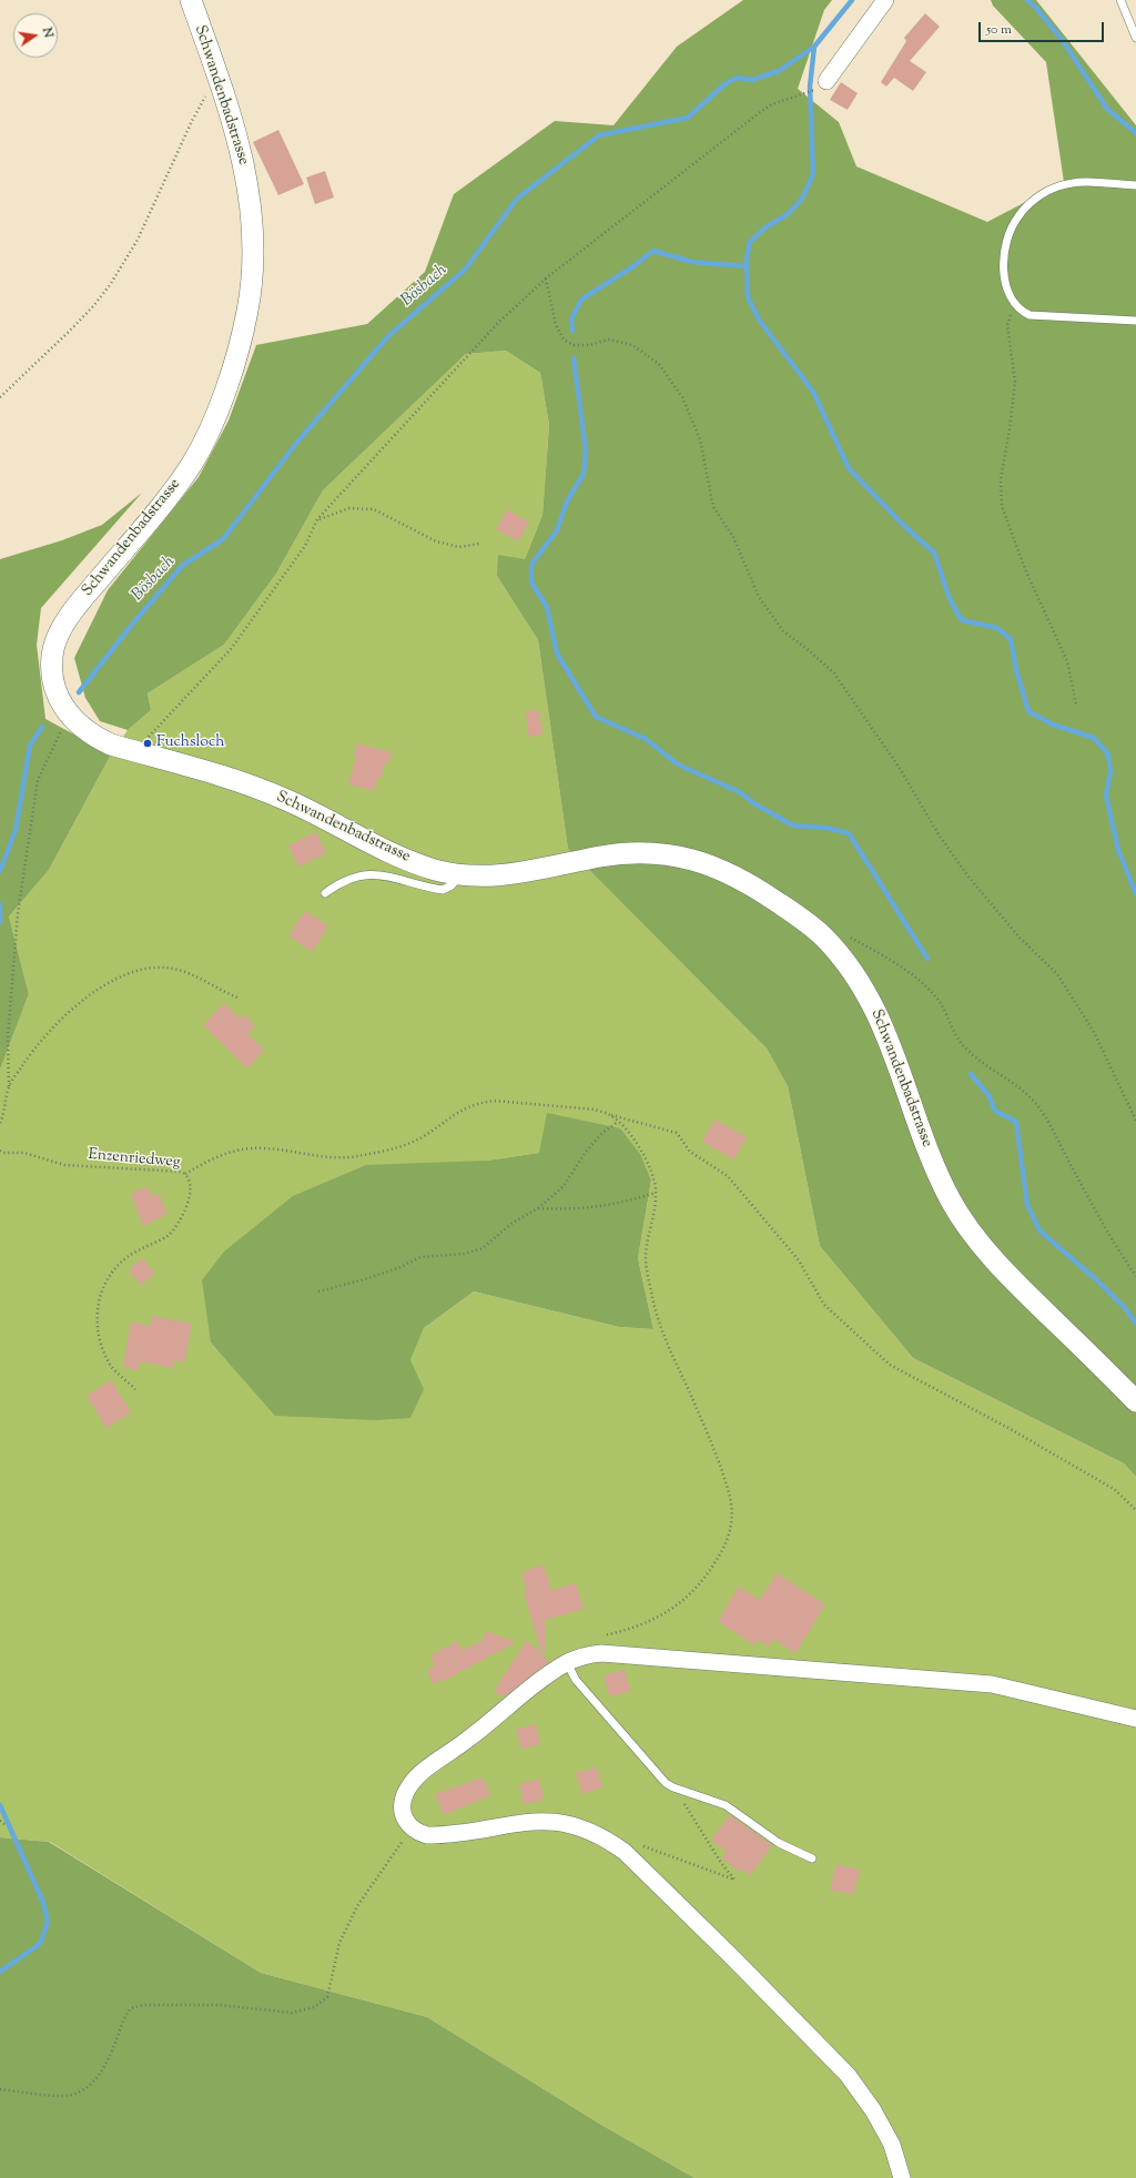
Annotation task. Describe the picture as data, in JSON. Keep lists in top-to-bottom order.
{
  "streets": {
    "street": ["Schwandenbadstrasse"],
    "path": ["Enzenriedweg"]
  },
  "water": ["Bösbach"],
  "places": ["Fuchsloch"],
  "scale_bar": "50 m",
  "north": "right"
}
